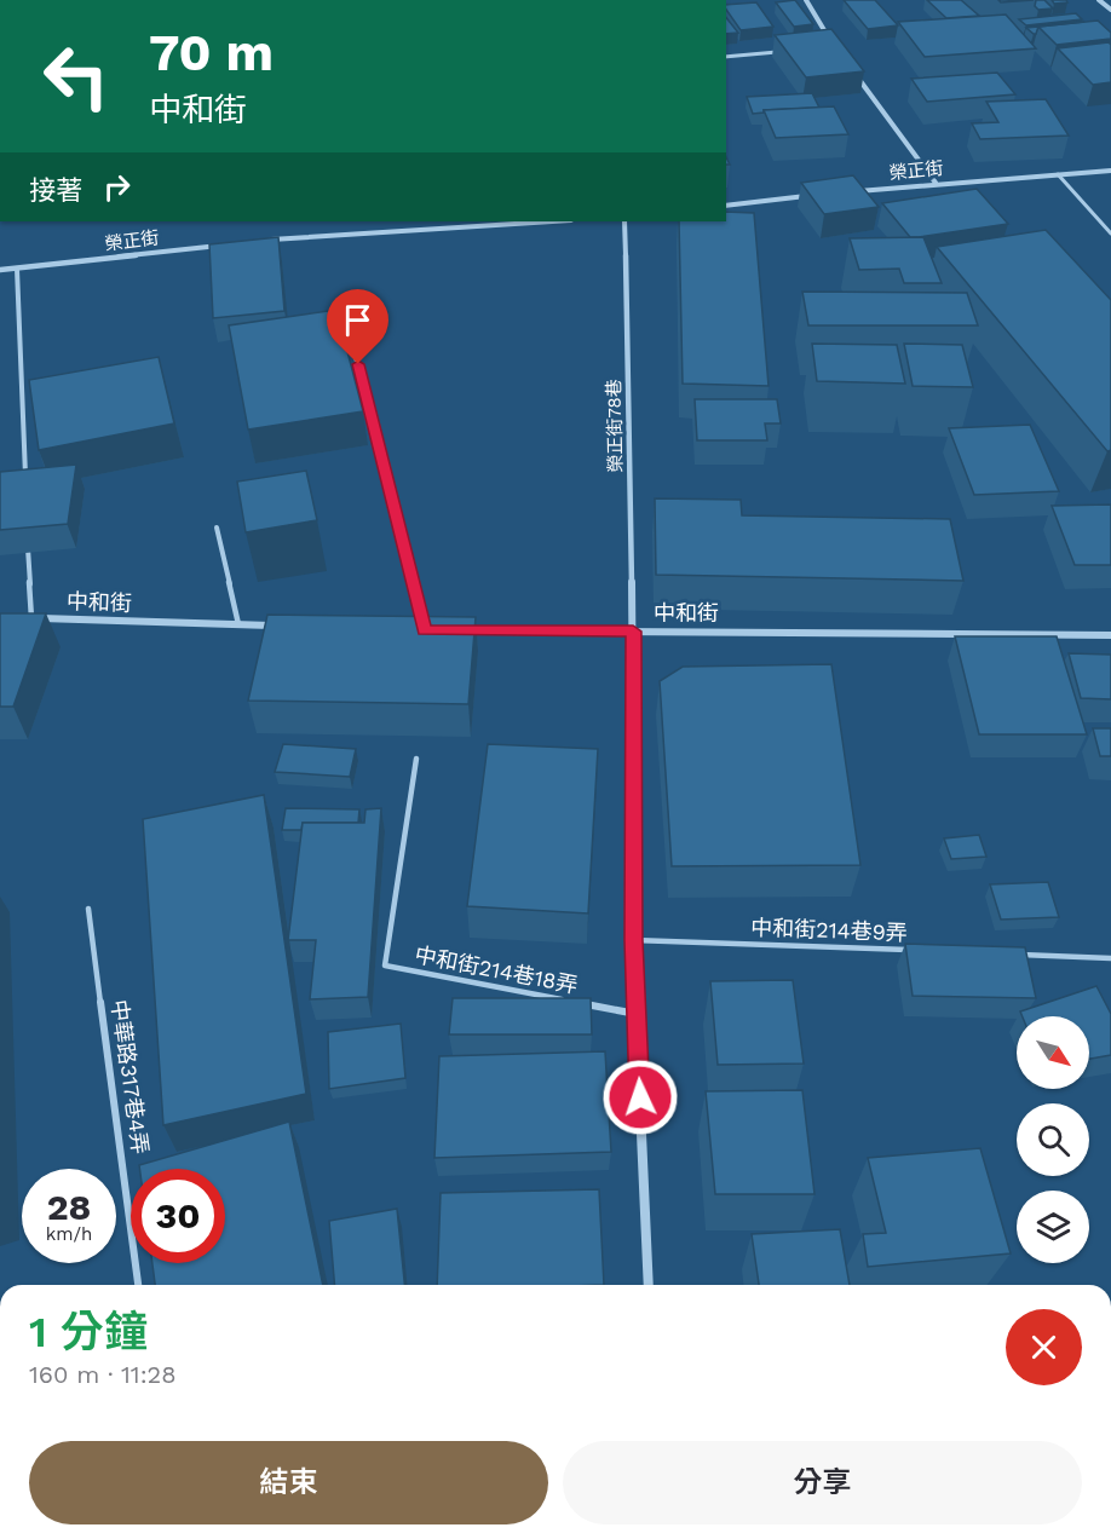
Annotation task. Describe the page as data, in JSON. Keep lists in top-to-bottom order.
{
  "streets": {
    "street": ["榮正街", "榮正街78巷", "中和街"],
    "lane": ["中和街214巷9弄", "中和街214巷18弄", "中華路317巷4弄"]
  },
  "crossings": [
    ["榮正街78巷", "中和街"],
    ["榮正街78巷", "中和街214巷9弄"],
    ["榮正街78巷", "中和街214巷18弄"]
  ],
  "north": "bottom right",
  "page": {
    "turn": ["70 m", "中和街"],
    "then": "接著",
    "speed": "28 km/h",
    "limit": "30",
    "heading": ["1 分鐘", "160 m · 11:28"],
    "buttons": ["結束", "分享"]
  }
}
